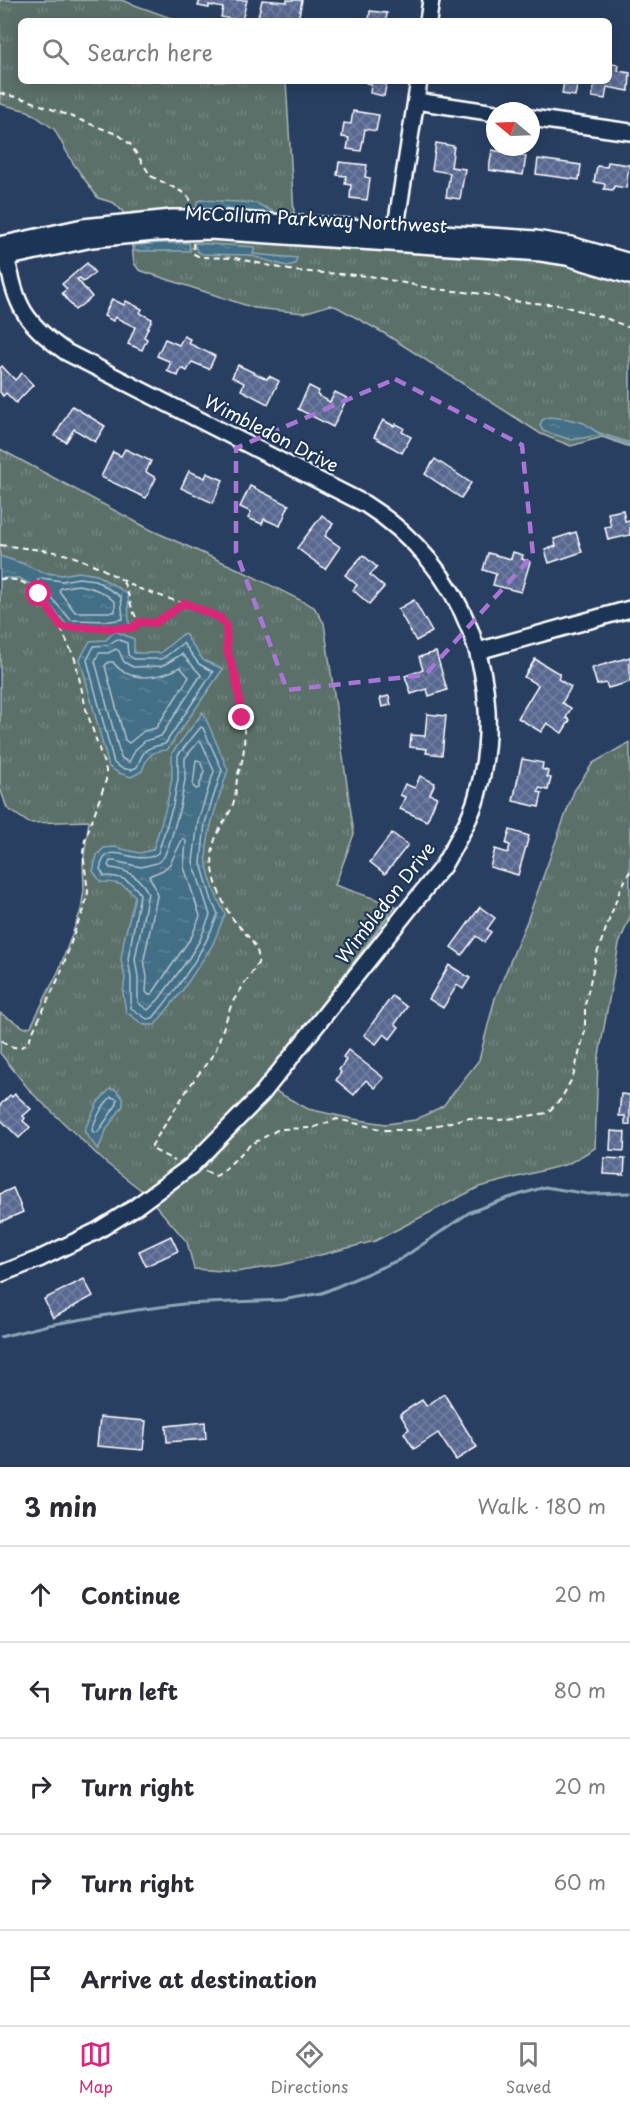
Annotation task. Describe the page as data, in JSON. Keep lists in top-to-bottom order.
{
  "streets": {
    "street": ["McCollum Parkway Northwest", "Wimbledon Drive"]
  },
  "crossings": [
    ["McCollum Parkway Northwest", "Wimbledon Drive"]
  ],
  "north": "left",
  "page": {
    "search": "Search here",
    "heading": ["3 min", "Walk · 180 m"],
    "list": [
      ["Continue", "20 m"],
      ["Turn left", "80 m"],
      ["Turn right", "20 m"],
      ["Turn right", "60 m"],
      "Arrive at destination"
    ],
    "nav": ["Map", "Directions", "Saved"]
  }
}
